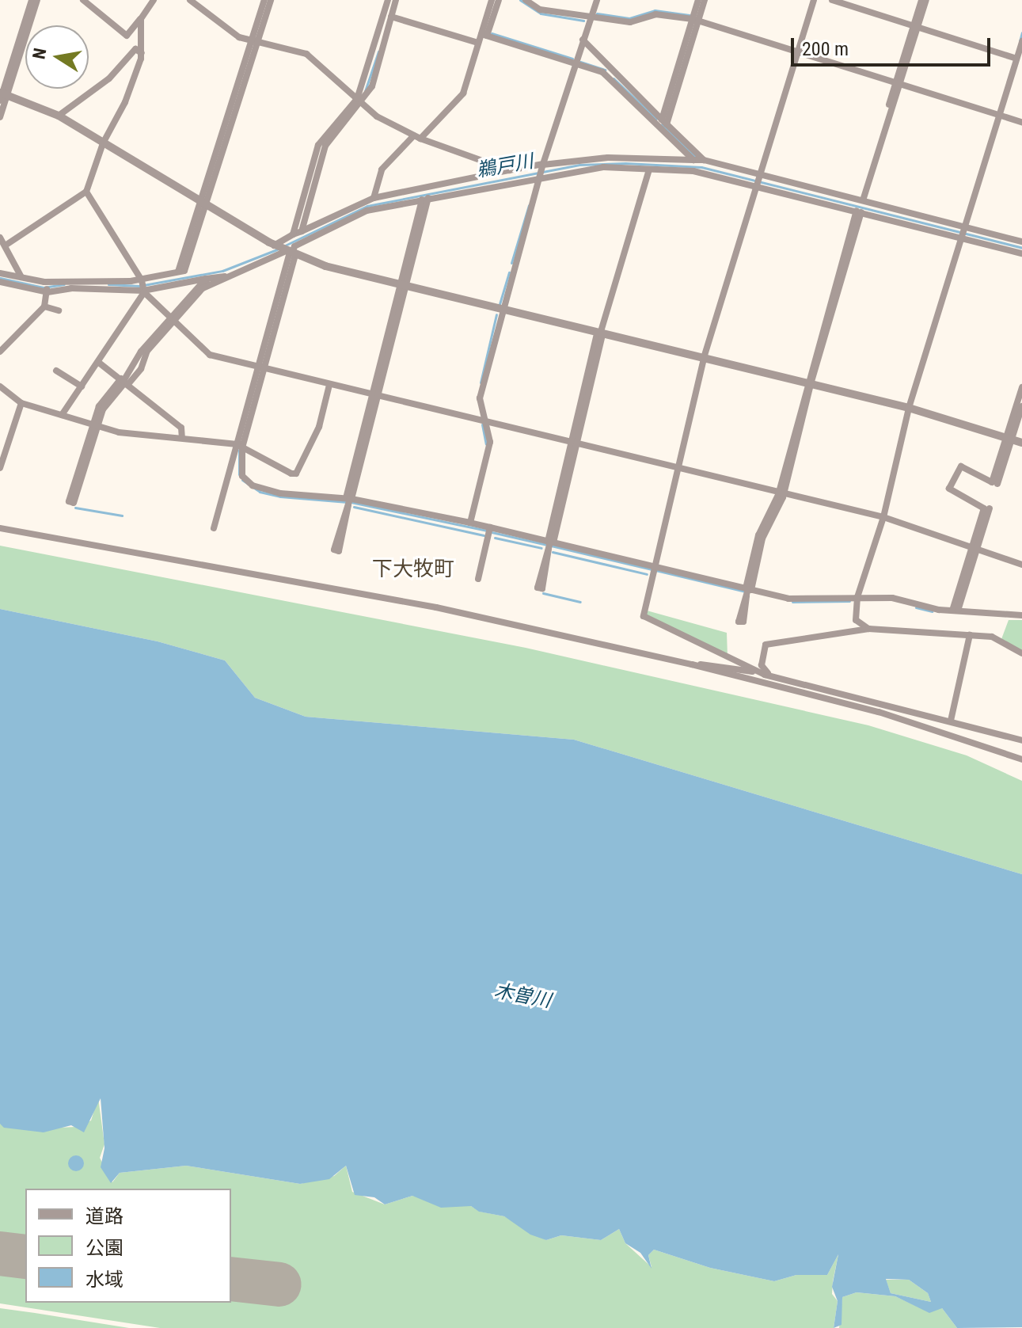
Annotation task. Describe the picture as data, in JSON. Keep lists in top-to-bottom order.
{
  "districts": ["下大牧町"],
  "water": ["鵜戸川", "木曽川"],
  "legend": ["道路", "公園", "水域"],
  "scale_bar": "200 m",
  "north": "left"
}
